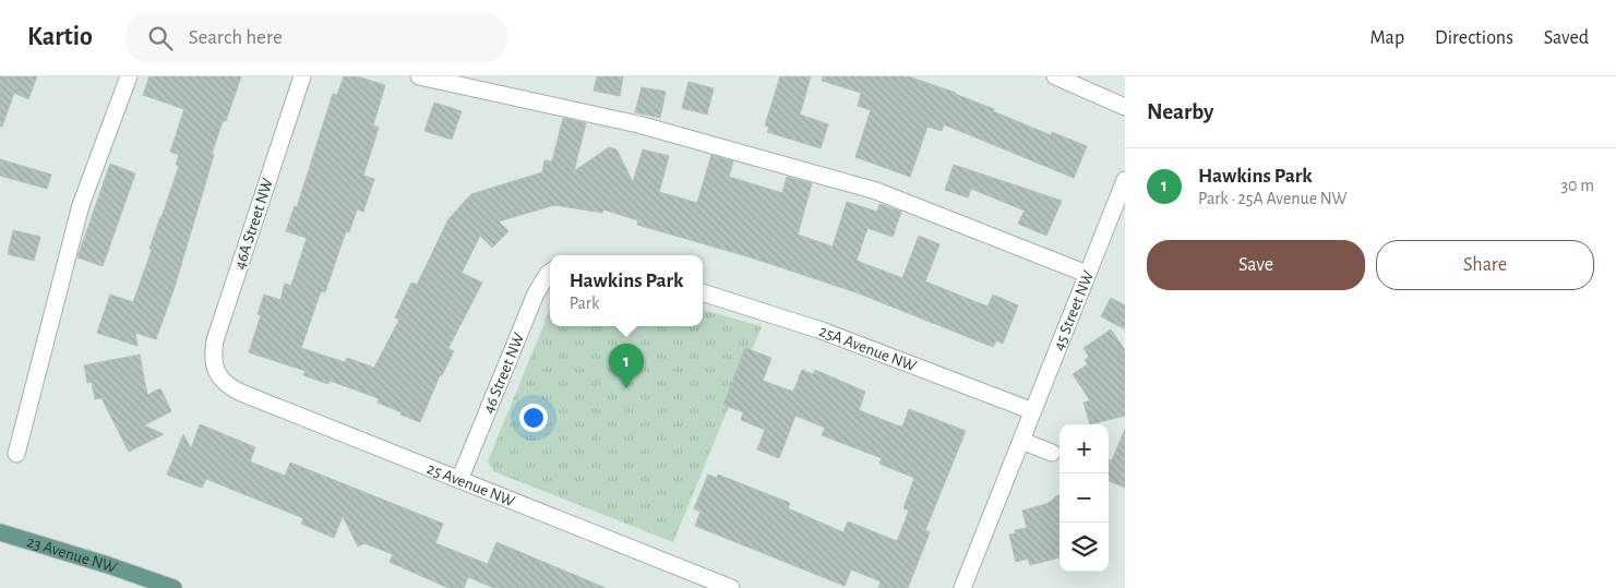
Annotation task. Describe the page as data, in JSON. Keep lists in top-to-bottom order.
{
  "streets": {
    "main road": ["23 Avenue NW"],
    "street": [
      "46A Street NW",
      "45 Street NW",
      "25A Avenue NW",
      "46 Street NW",
      "25 Avenue NW"
    ]
  },
  "crossings": [
    ["46A Street NW", "25 Avenue NW"],
    ["45 Street NW", "25A Avenue NW"],
    ["46 Street NW", "25 Avenue NW"]
  ],
  "page": {
    "header": "Kartio",
    "search": "Search here",
    "nav": ["Map", "Directions", "Saved"],
    "heading": "Nearby",
    "list": [
      {
        "mark": "1",
        "name": "Hawkins Park",
        "note": "Park · 25A Avenue NW",
        "value": "30 m"
      }
    ],
    "buttons": ["Save", "Share"],
    "popup": ["Hawkins Park", "Park"],
    "pins": "1",
    "map_buttons": ["+", "−"]
  }
}
